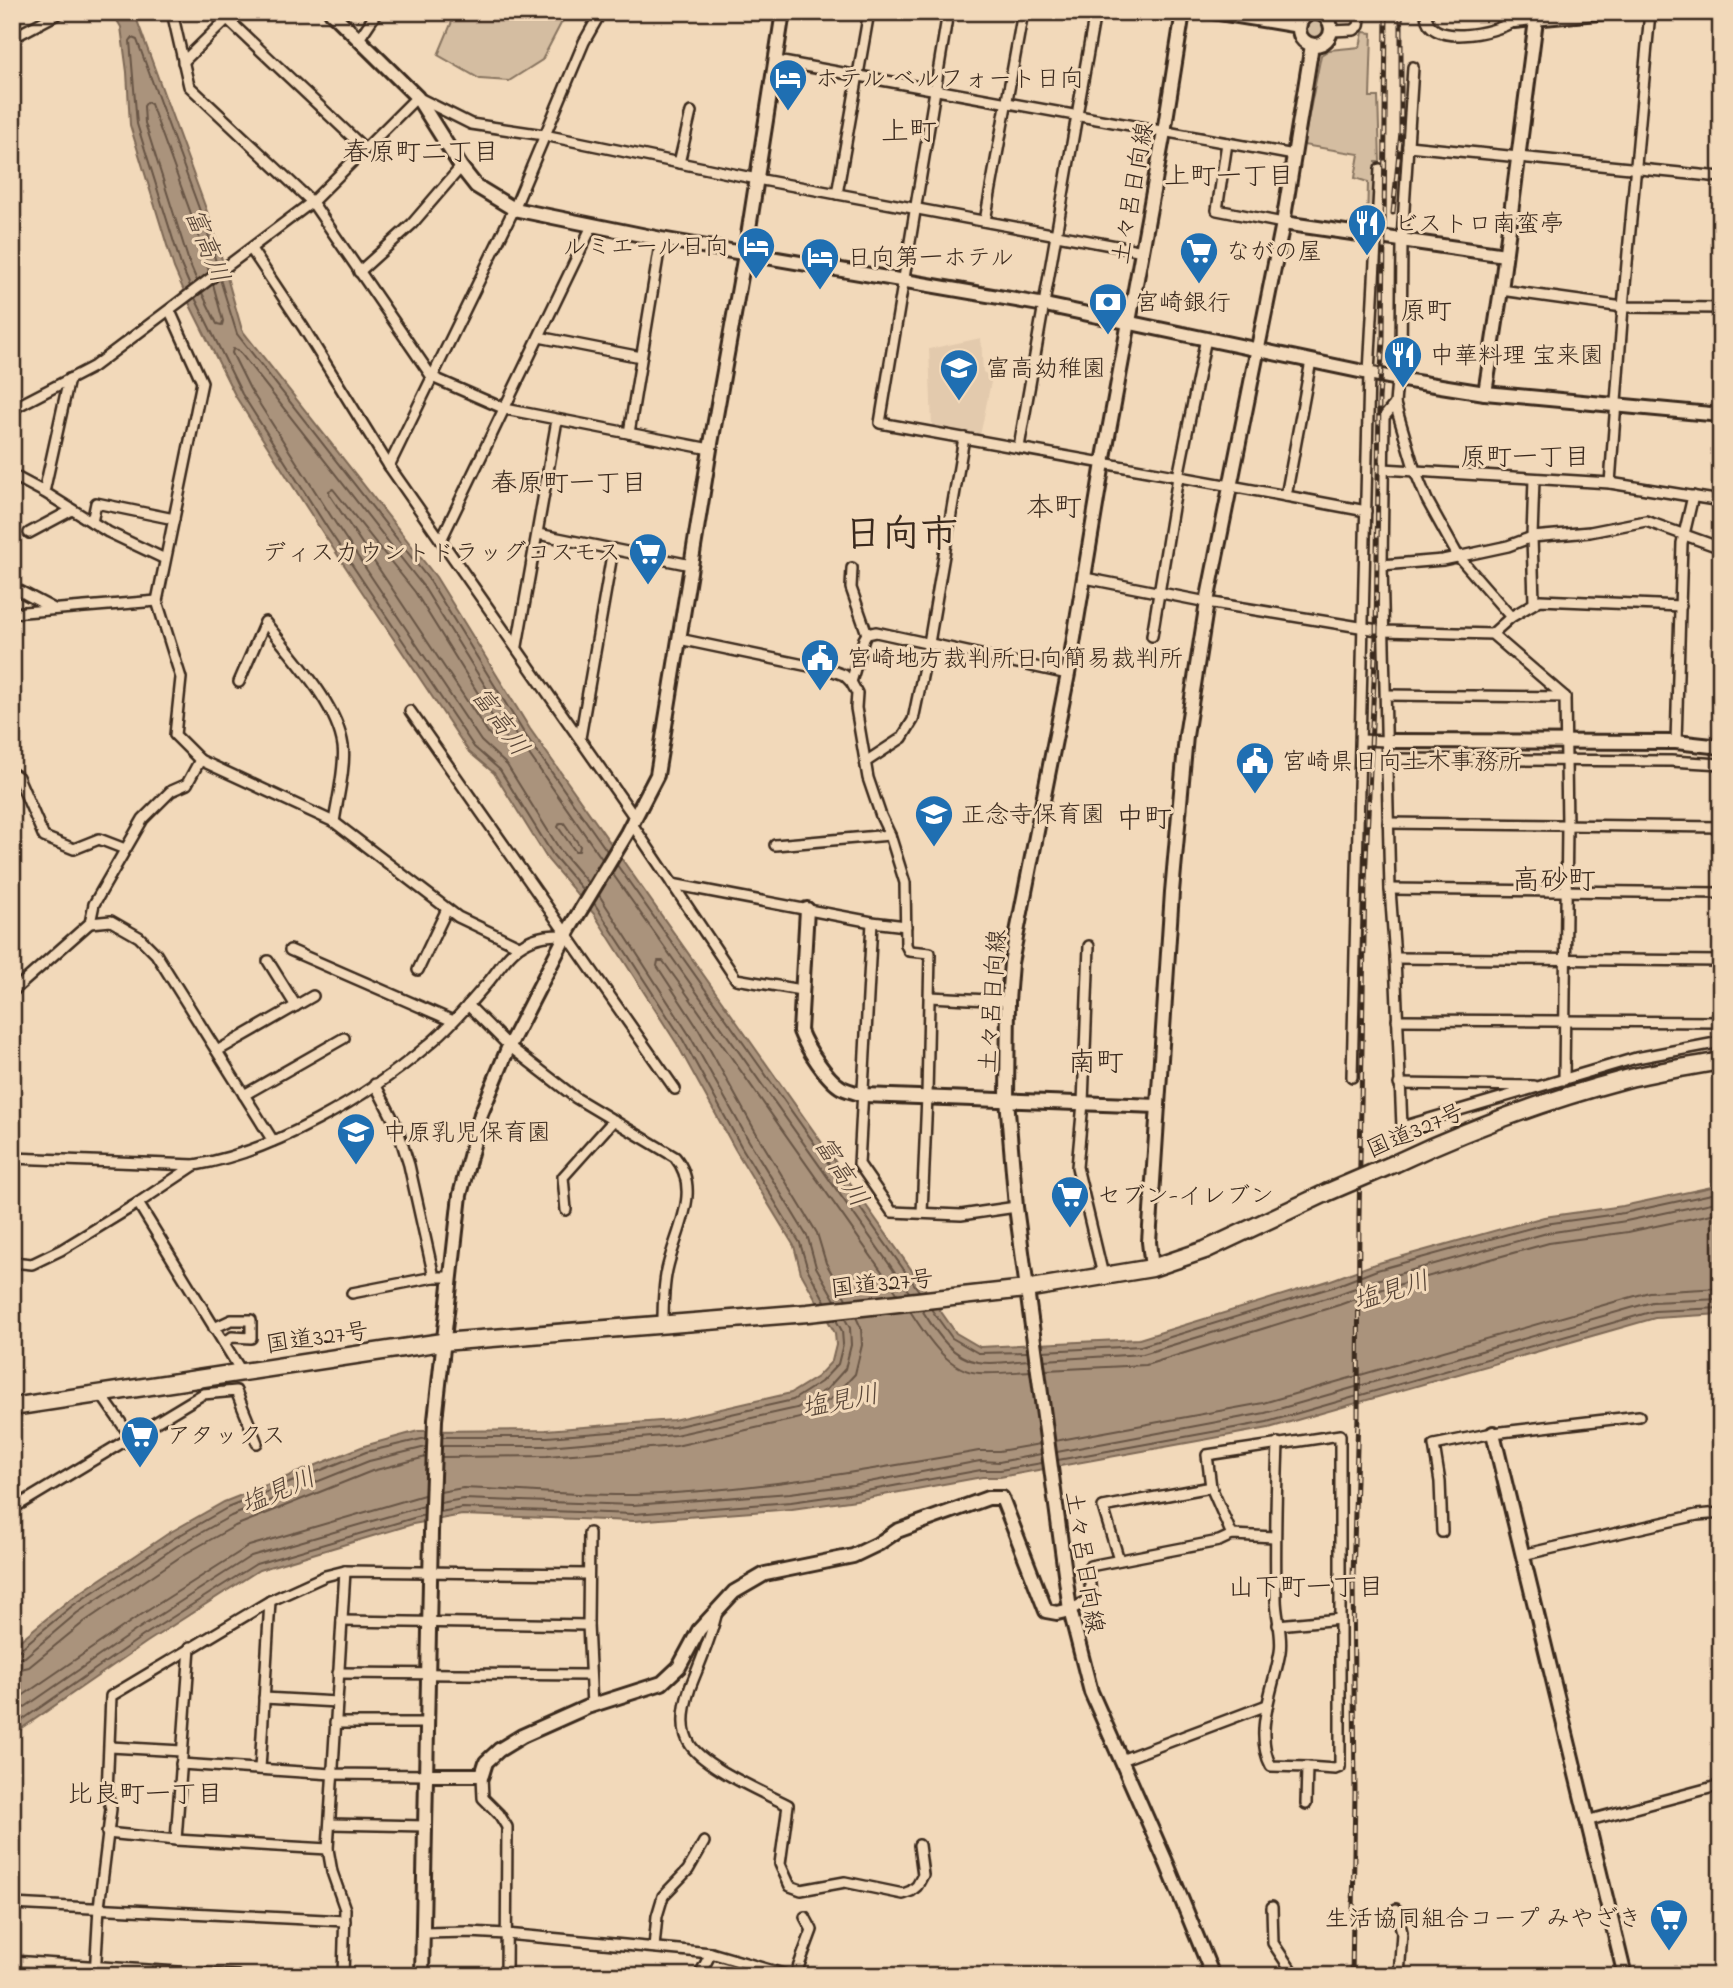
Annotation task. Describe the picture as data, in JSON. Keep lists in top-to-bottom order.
{
  "streets": {
    "highway": ["国道327号"],
    "street": ["土々呂日向線"]
  },
  "crossings": [
    ["土々呂日向線", "国道327号"]
  ],
  "districts": [
    "上町",
    "春原町二丁目",
    "上町一丁目",
    "原町",
    "原町一丁目",
    "春原町一丁目",
    "本町",
    "日向市",
    "中町",
    "高砂町",
    "南町",
    "山下町一丁目",
    "比良町一丁目"
  ],
  "water": ["富高川", "塩見川"],
  "places": {
    "hotel": ["ホテル ベルフォート日向", "ルミエール日向", "日向第一ホテル"],
    "restaurant": ["ビストロ南蛮亭", "中華料理 宝来園"],
    "supermarket": [
      "ながの屋",
      "ディスカウントドラッグコスモス",
      "セブン-イレブン",
      "アタックス",
      "生活協同組合コープ みやざき"
    ],
    "bank": ["宮崎銀行"],
    "school or university": ["富高幼稚園", "正念寺保育園", "中原乳児保育園"],
    "public building": ["宮崎地方裁判所日向簡易裁判所", "宮崎県日向土木事務所"]
  }
}
